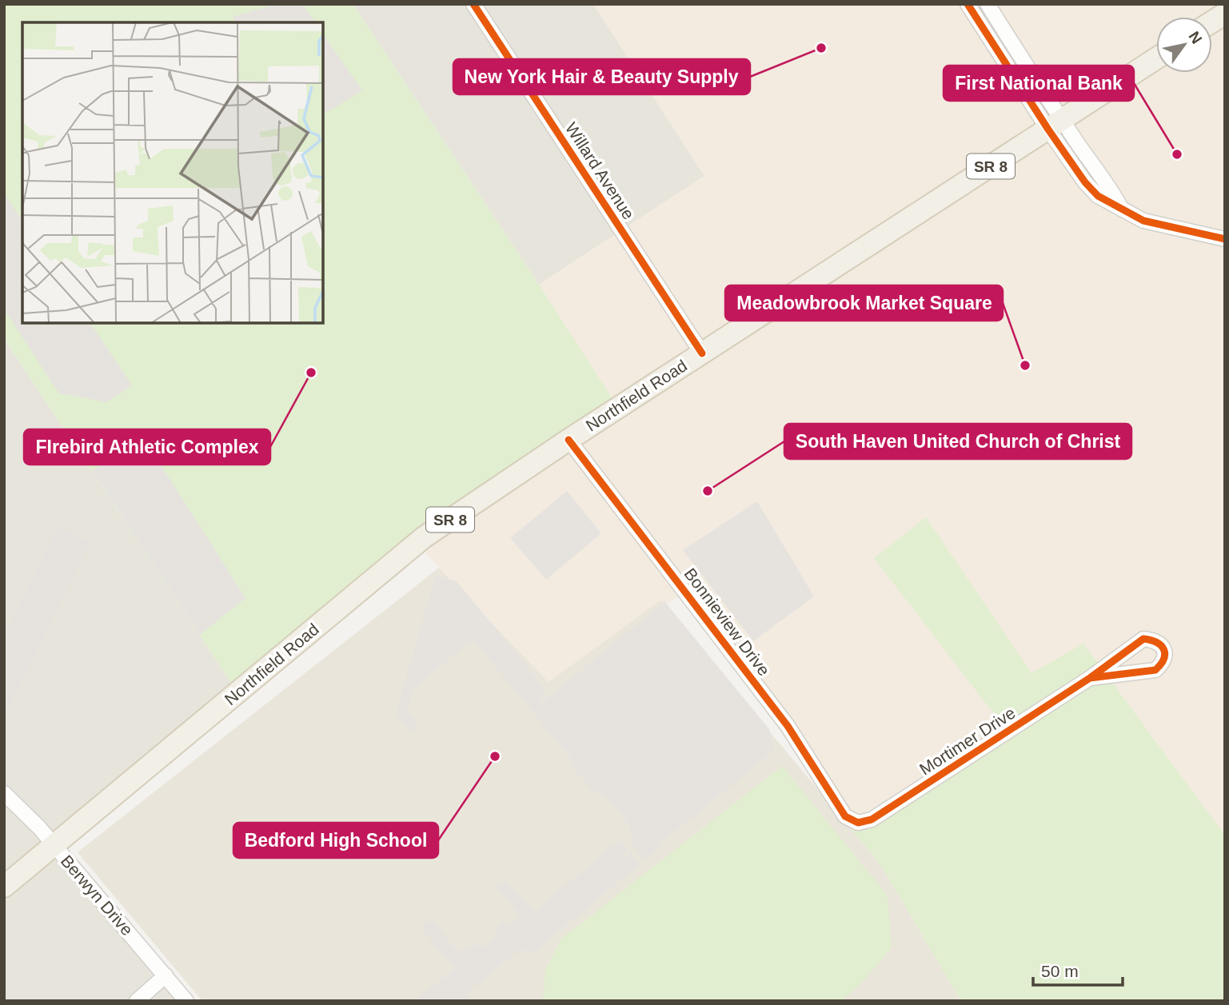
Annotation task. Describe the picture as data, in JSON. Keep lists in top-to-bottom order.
{
  "streets": {
    "main road": ["SR 8", "Northfield Road"],
    "street": [
      "Willard Avenue",
      "Bonnieview Drive",
      "Mortimer Drive",
      "Berwyn Drive"
    ]
  },
  "crossings": [
    ["Willard Avenue", "Northfield Road"],
    ["Northfield Road", "Bonnieview Drive"],
    ["Northfield Road", "Berwyn Drive"],
    ["Bonnieview Drive", "Mortimer Drive"]
  ],
  "places": [
    "New York Hair & Beauty Supply",
    "First National Bank",
    "Meadowbrook Market Square",
    "FIrebird Athletic Complex",
    "South Haven United Church of Christ",
    "Bedford High School"
  ],
  "scale_bar": "50 m",
  "north": "top right"
}
